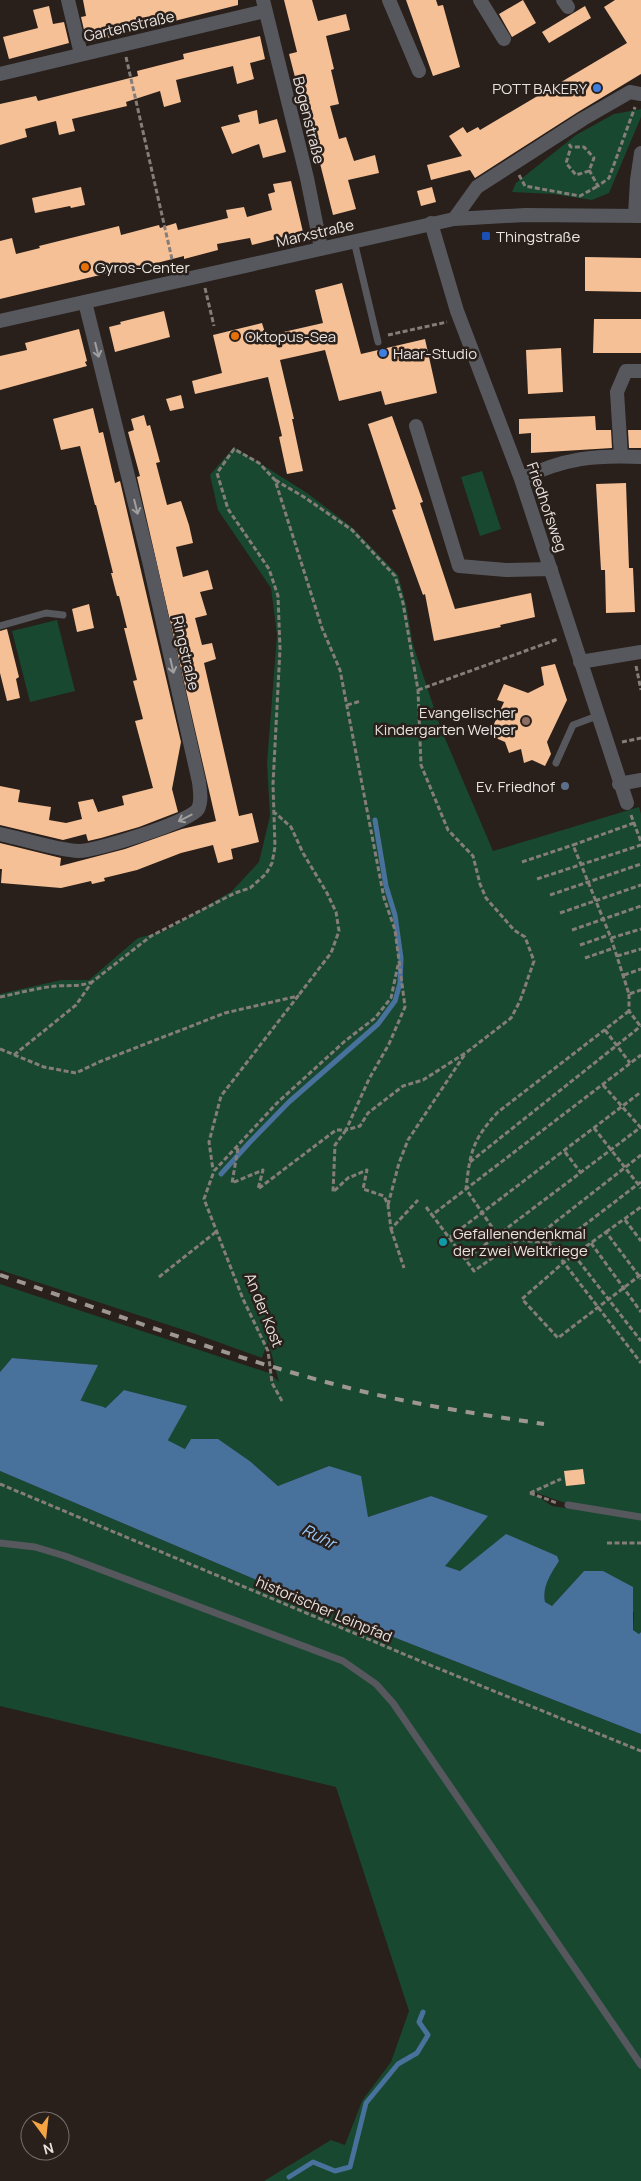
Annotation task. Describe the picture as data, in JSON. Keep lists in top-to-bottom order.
{
  "streets": {
    "street": [
      "Gartenstraße",
      "Bogenstraße",
      "Marxstraße",
      "Friedhofsweg",
      "Ringstraße"
    ],
    "path": ["An der Kost", "historischer Leinpfad"]
  },
  "crossings": [
    ["Gartenstraße", "Bogenstraße"],
    ["Bogenstraße", "Marxstraße"],
    ["Marxstraße", "Friedhofsweg"],
    ["Marxstraße", "Ringstraße"]
  ],
  "water": ["Ruhr"],
  "places": {
    "other": [
      "POTT BAKERY",
      "Gyros-Center",
      "Oktopus-Sea",
      "Haar-Studio",
      "Evangelischer Kindergarten Welper",
      "Ev. Friedhof",
      "Gefallenendenkmal der zwei Weltkriege"
    ],
    "transit": ["Thingstraße"]
  },
  "north": "bottom"
}
